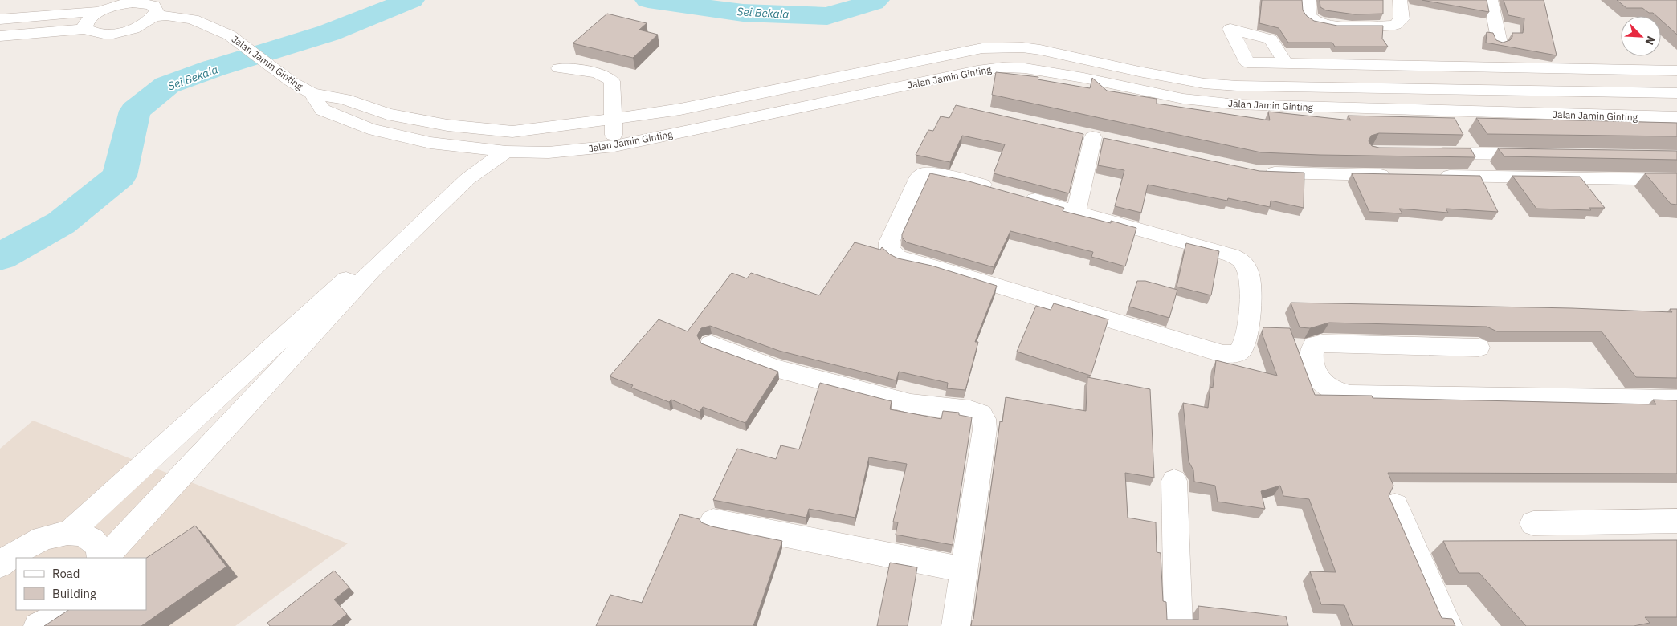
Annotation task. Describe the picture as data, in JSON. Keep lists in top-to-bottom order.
{
  "streets": {
    "street": ["Jalan Jamin Ginting"]
  },
  "water": ["Sei Bekala"],
  "legend": ["Road", "Building"],
  "north": "bottom right"
}
